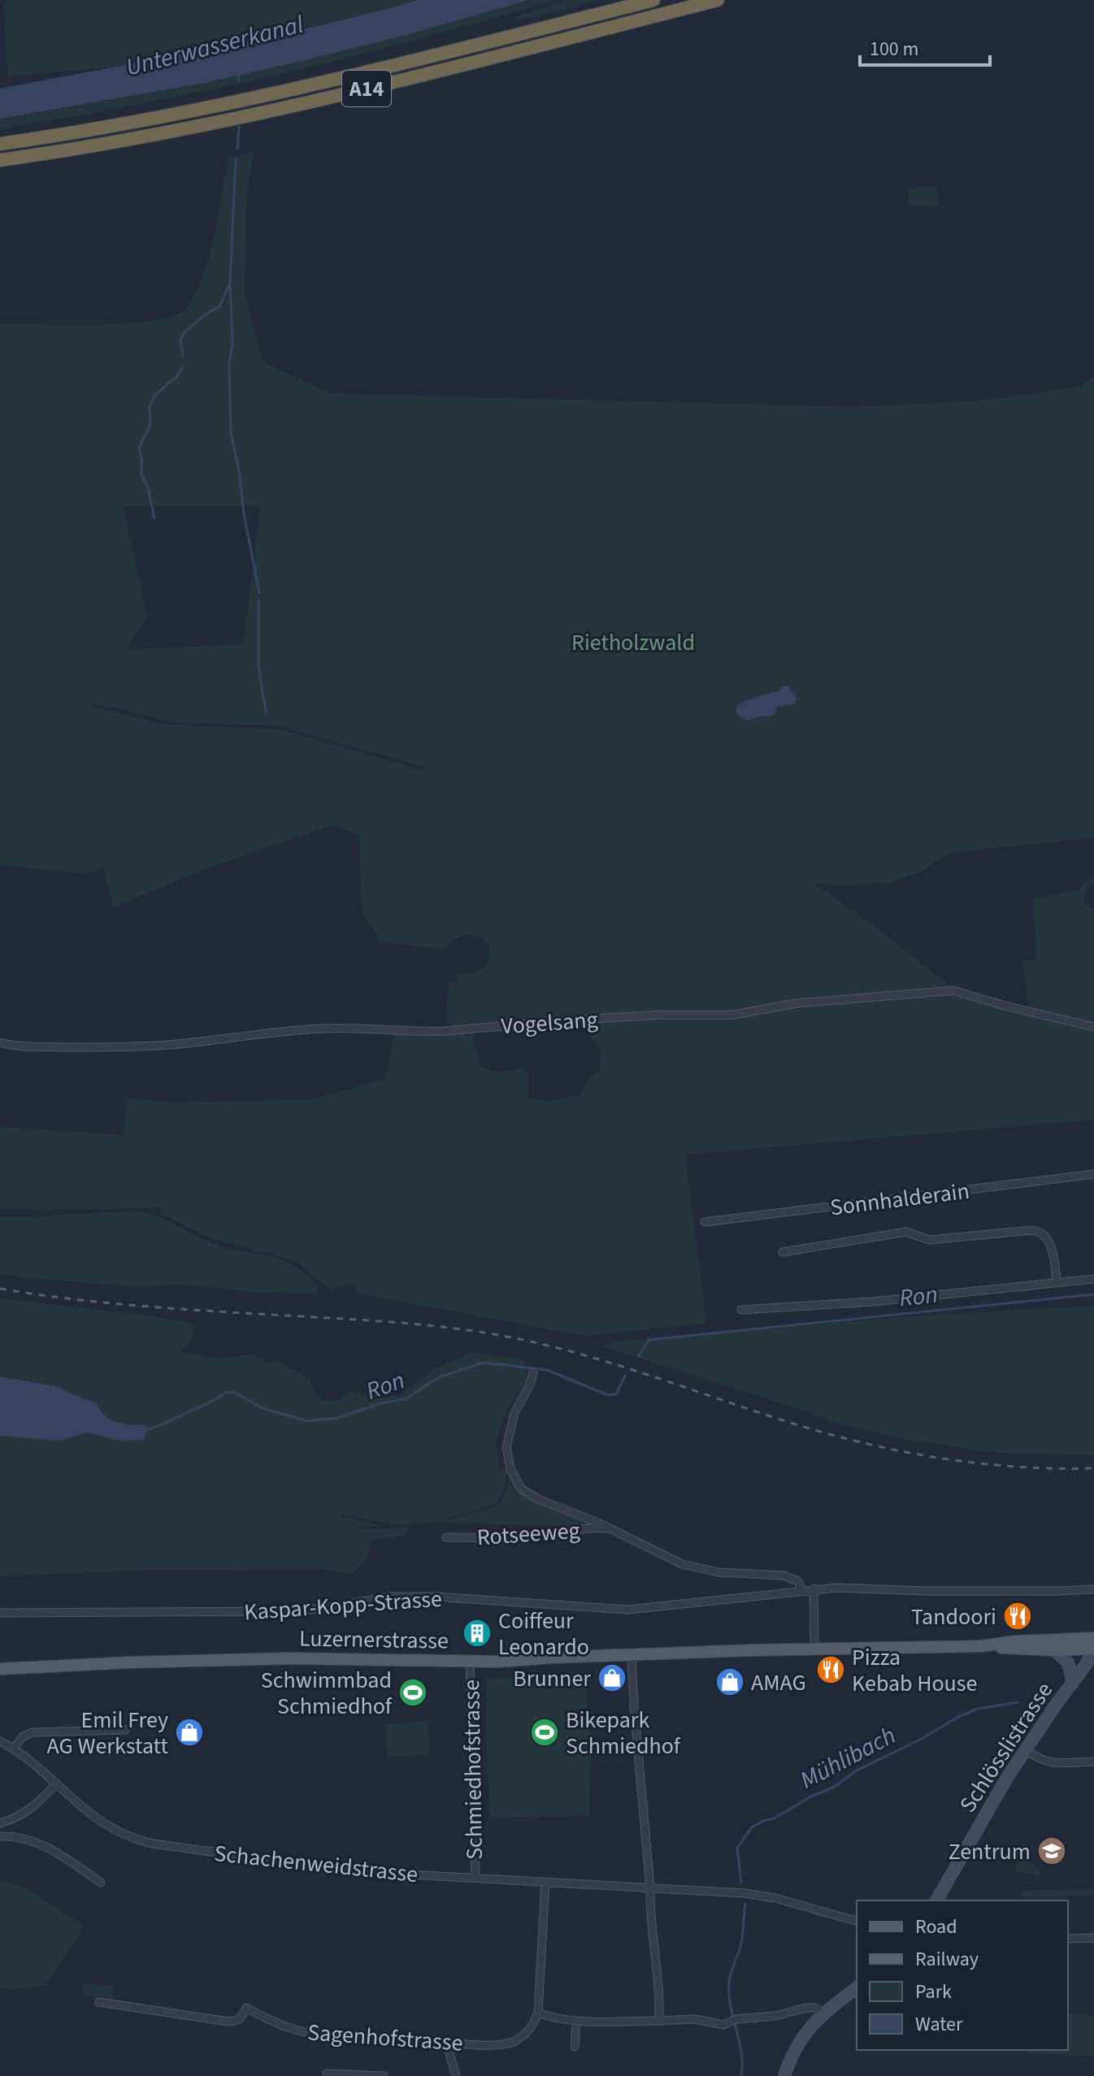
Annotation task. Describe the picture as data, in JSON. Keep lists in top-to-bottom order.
{
  "streets": {
    "highway": ["A14"],
    "main road": ["Luzernerstrasse", "Schlösslistrasse"],
    "street": [
      "Vogelsang",
      "Sonnhalderain",
      "Rotseeweg",
      "Kaspar-Kopp-Strasse",
      "Schmiedhofstrasse",
      "Schachenweidstrasse",
      "Sagenhofstrasse"
    ]
  },
  "crossings": [
    ["Rotseeweg", "Kaspar-Kopp-Strasse"],
    ["Luzernerstrasse", "Schmiedhofstrasse"],
    ["Schmiedhofstrasse", "Schachenweidstrasse"]
  ],
  "water": ["Unterwasserkanal", "Ron", "Mühlibach"],
  "parks": ["Rietholzwald"],
  "places": {
    "restaurant": ["Tandoori", "Pizza Kebab House"],
    "building": ["Coiffeur Leonardo"],
    "shop": ["Brunner", "AMAG", "Emil Frey AG Werkstatt"],
    "sports": ["Schwimmbad Schmiedhof", "Bikepark Schmiedhof"],
    "school or university": ["Zentrum"]
  },
  "legend": [
    "Road",
    "Railway",
    "Park",
    "Water"
  ],
  "scale_bar": "100 m"
}
